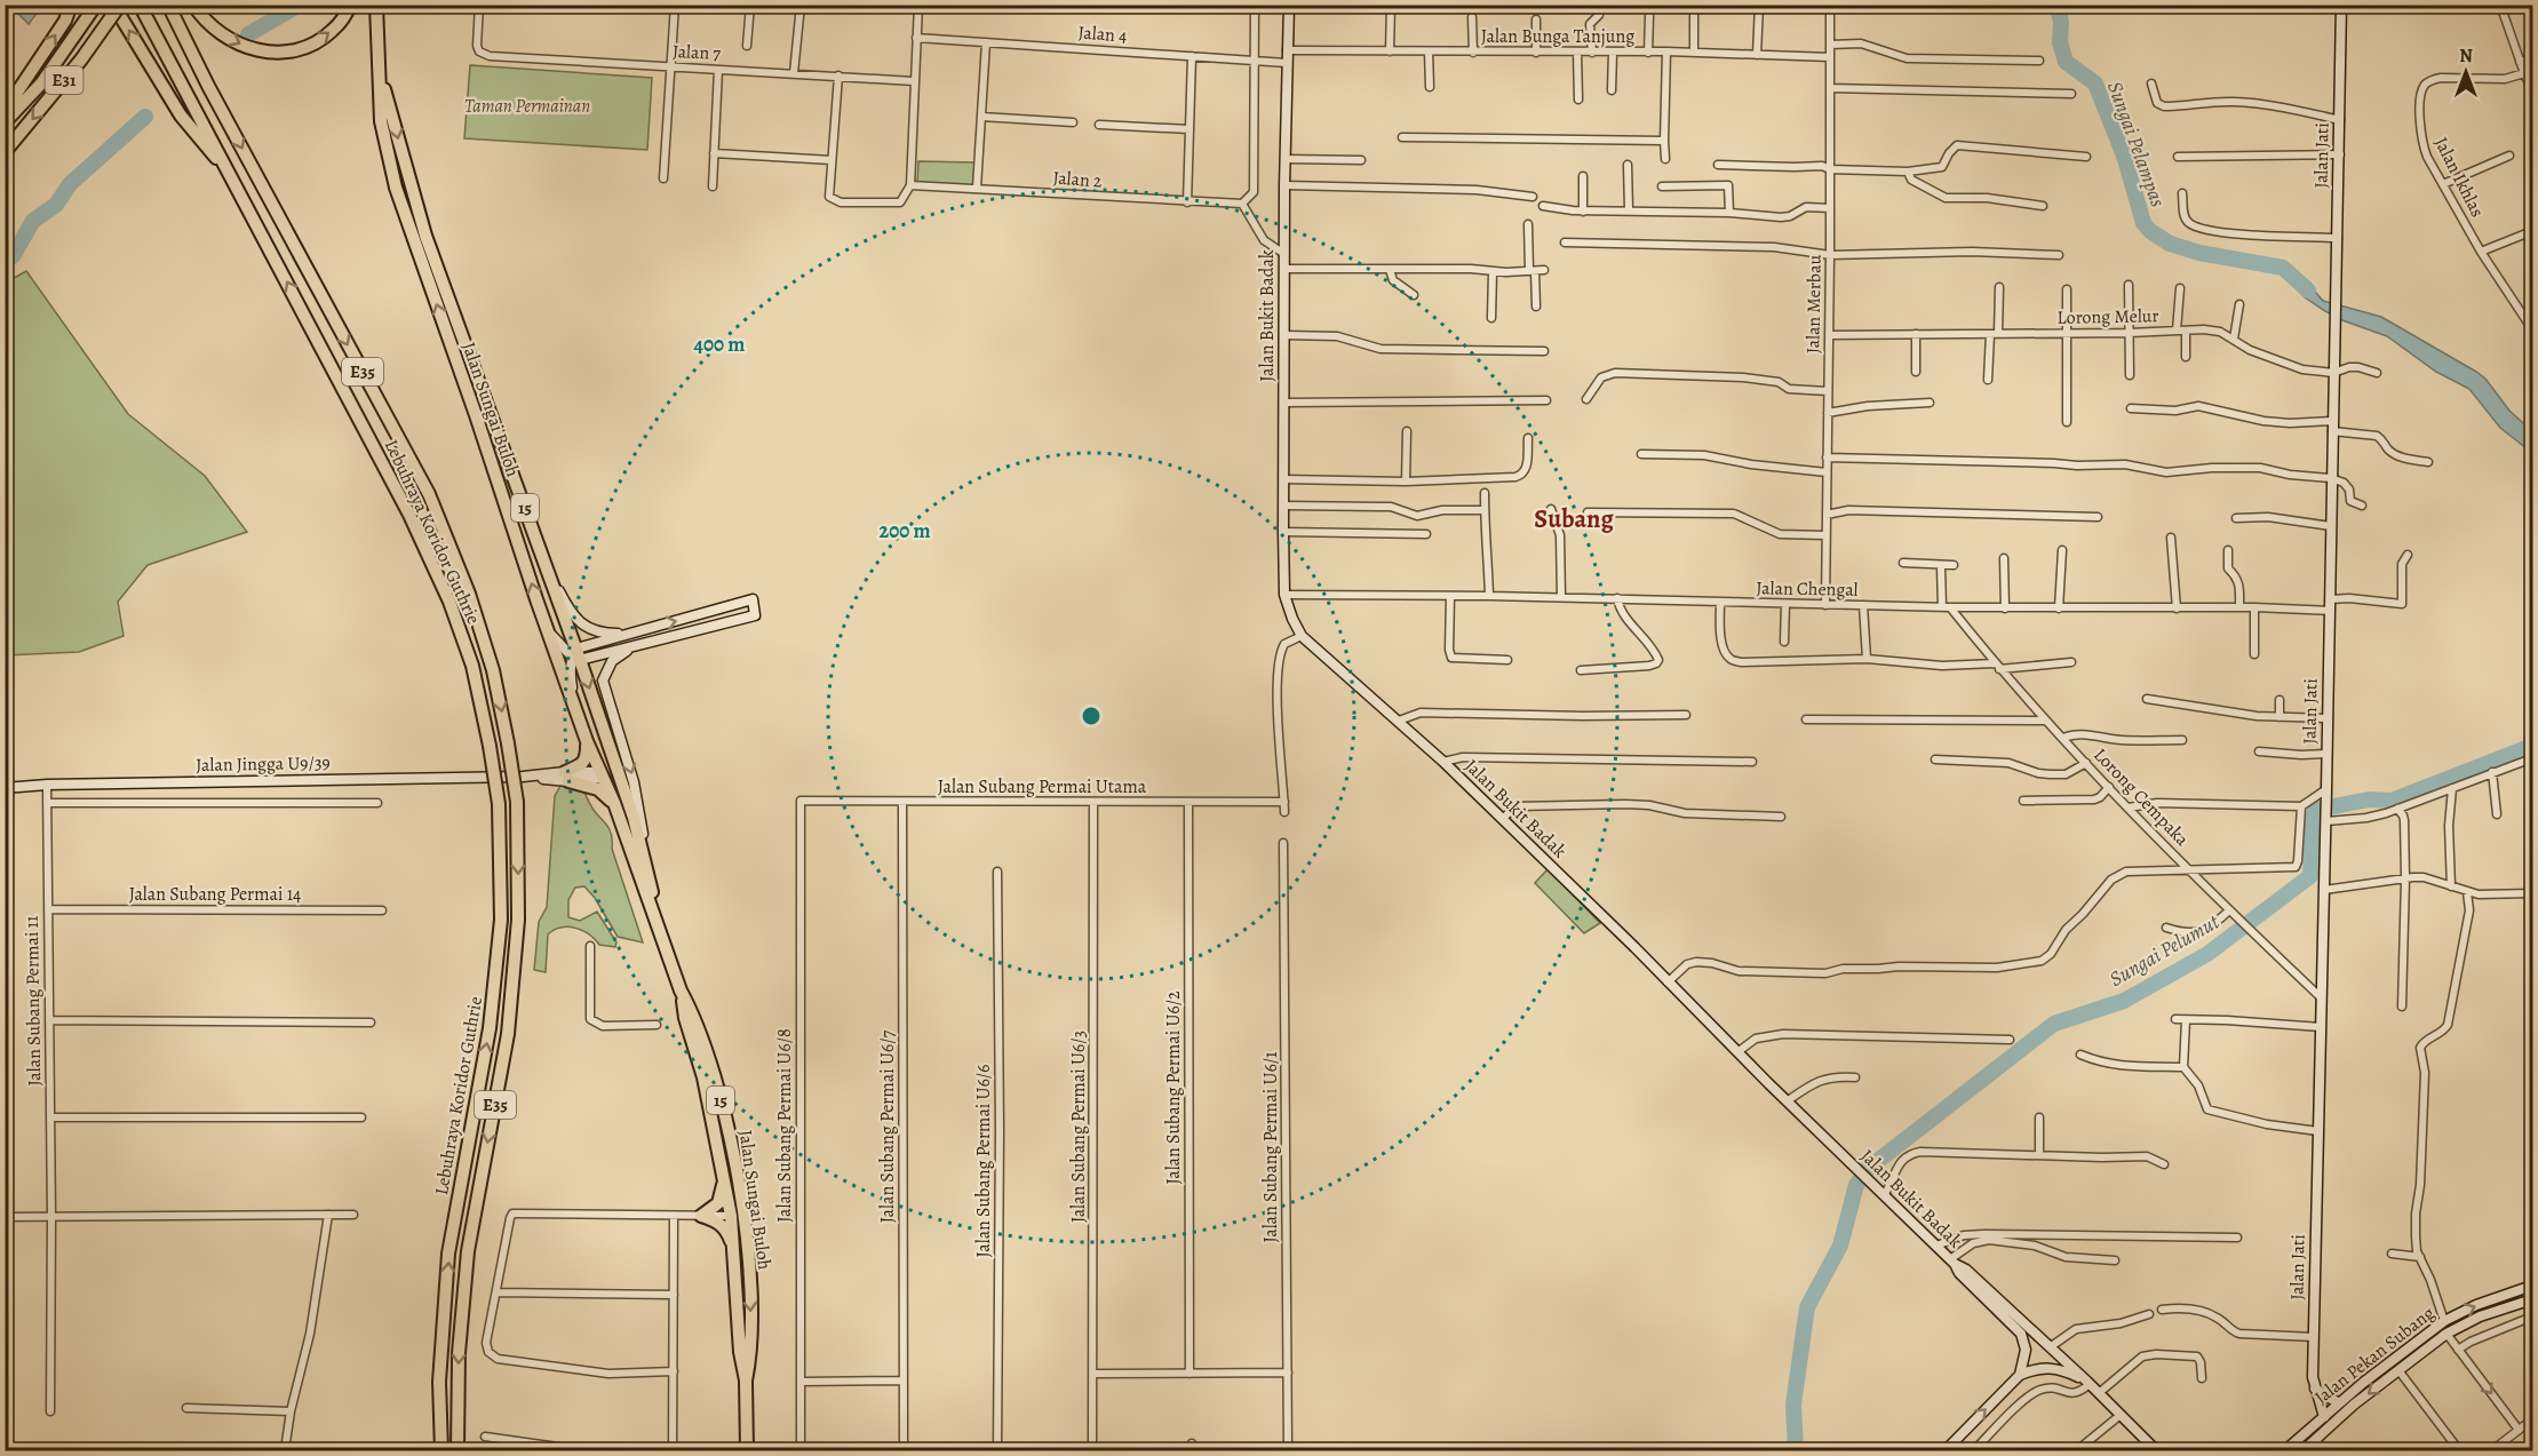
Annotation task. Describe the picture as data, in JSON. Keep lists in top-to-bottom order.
{
  "streets": {
    "highway": [
      "E31",
      "E35",
      "Jalan Sungai Buloh",
      "15",
      "Lebuhraya Koridor Guthrie"
    ],
    "street": [
      "Jalan 4",
      "Jalan Bunga Tanjung",
      "Jalan 7",
      "Jalan Jati",
      "Jalan Ikhlas",
      "Jalan 2",
      "Jalan Merbau",
      "Jalan Bukit Badak",
      "Lorong Melur",
      "Jalan Chengal",
      "Jalan Jingga U9/39",
      "Jalan Subang Permai Utama",
      "Lorong Cempaka",
      "Jalan Subang Permai 14",
      "Jalan Subang Permai 11",
      "Jalan Subang Permai U6/2",
      "Jalan Subang Permai U6/8",
      "Jalan Subang Permai U6/7",
      "Jalan Subang Permai U6/3",
      "Jalan Subang Permai U6/1",
      "Jalan Subang Permai U6/6",
      "Jalan Pekan Subang"
    ]
  },
  "crossings": [
    ["Jalan 4", "Jalan Bukit Badak"],
    ["Jalan Bunga Tanjung", "Jalan Merbau"],
    ["Jalan Bunga Tanjung", "Jalan Bukit Badak"],
    ["Jalan Jati", "Lorong Melur"],
    ["Jalan Jati", "Jalan Chengal"],
    ["Jalan Jati", "Lorong Cempaka"],
    ["Jalan Jati", "Jalan Pekan Subang"],
    ["Jalan Merbau", "Lorong Melur"],
    ["Jalan Merbau", "Jalan Chengal"],
    ["Jalan Bukit Badak", "Jalan Chengal"],
    ["Jalan Sungai Buloh", "Jalan Jingga U9/39"],
    ["Jalan Chengal", "Lorong Cempaka"],
    ["Jalan Jingga U9/39", "Jalan Subang Permai 11"],
    ["Jalan Subang Permai Utama", "Jalan Subang Permai U6/2"],
    ["Jalan Subang Permai Utama", "Jalan Subang Permai U6/8"],
    ["Jalan Subang Permai Utama", "Jalan Subang Permai U6/7"],
    ["Jalan Subang Permai Utama", "Jalan Subang Permai U6/3"],
    ["Jalan Subang Permai 14", "Jalan Subang Permai 11"]
  ],
  "districts": ["Subang"],
  "water": ["Sungai Pelampas", "Sungai Pelumut"],
  "parks": ["Taman Permainan"],
  "north": "top",
  "rings": ["400 m", "200 m"]
}
